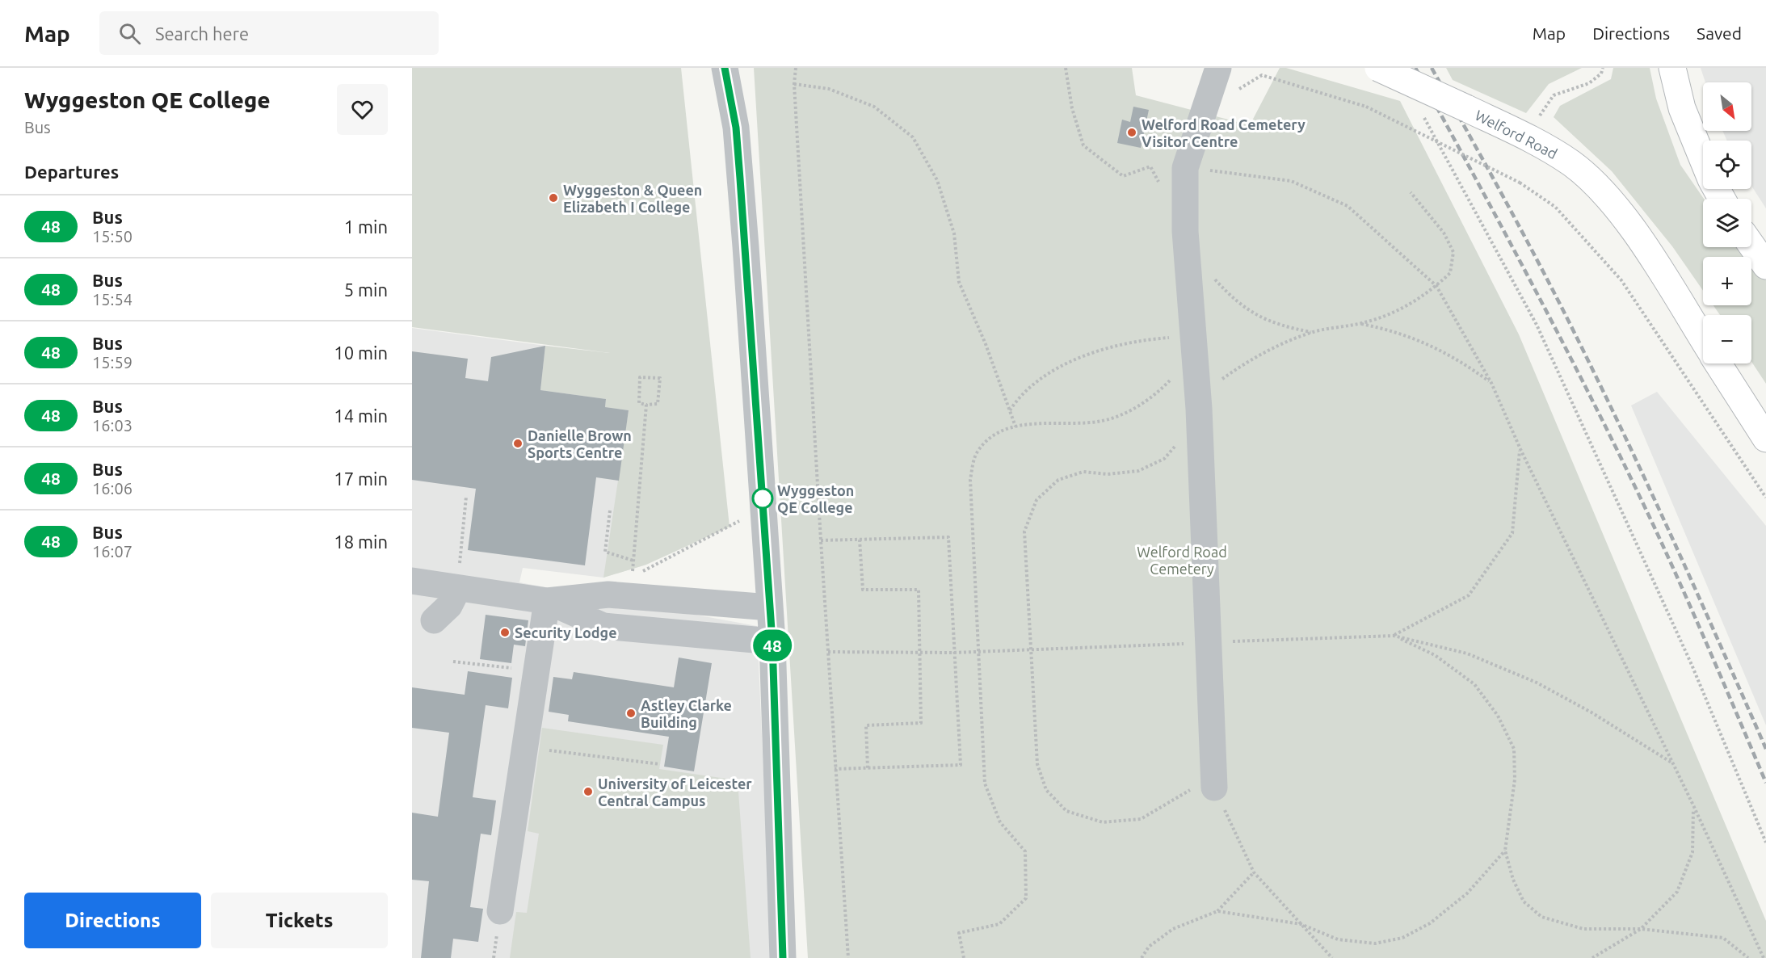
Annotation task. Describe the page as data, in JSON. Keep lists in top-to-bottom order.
{
  "streets": {
    "main road": ["Welford Road"]
  },
  "parks": ["Welford Road Cemetery"],
  "places": [
    "Welford Road Cemetery Visitor Centre",
    "Wyggeston & Queen Elizabeth I College",
    "Danielle Brown Sports Centre",
    "Wyggeston QE College",
    "Security Lodge",
    "Astley Clarke Building",
    "University of Leicester Central Campus"
  ],
  "lines": ["bus line 48"],
  "north": "bottom right",
  "page": {
    "header": "Map",
    "search": "Search here",
    "nav": ["Map", "Directions", "Saved"],
    "heading": [
      ["Wyggeston QE College", "Bus"],
      "Departures"
    ],
    "on_map": "48",
    "map_buttons": ["+", "−"],
    "list": [
      {
        "mark": "48",
        "name": "Bus",
        "note": "15:50",
        "value": "1 min"
      },
      {
        "mark": "48",
        "name": "Bus",
        "note": "15:54",
        "value": "5 min"
      },
      {
        "mark": "48",
        "name": "Bus",
        "note": "15:59",
        "value": "10 min"
      },
      {
        "mark": "48",
        "name": "Bus",
        "note": "16:03",
        "value": "14 min"
      },
      {
        "mark": "48",
        "name": "Bus",
        "note": "16:06",
        "value": "17 min"
      },
      {
        "mark": "48",
        "name": "Bus",
        "note": "16:07",
        "value": "18 min"
      }
    ],
    "buttons": ["Directions", "Tickets"]
  }
}
